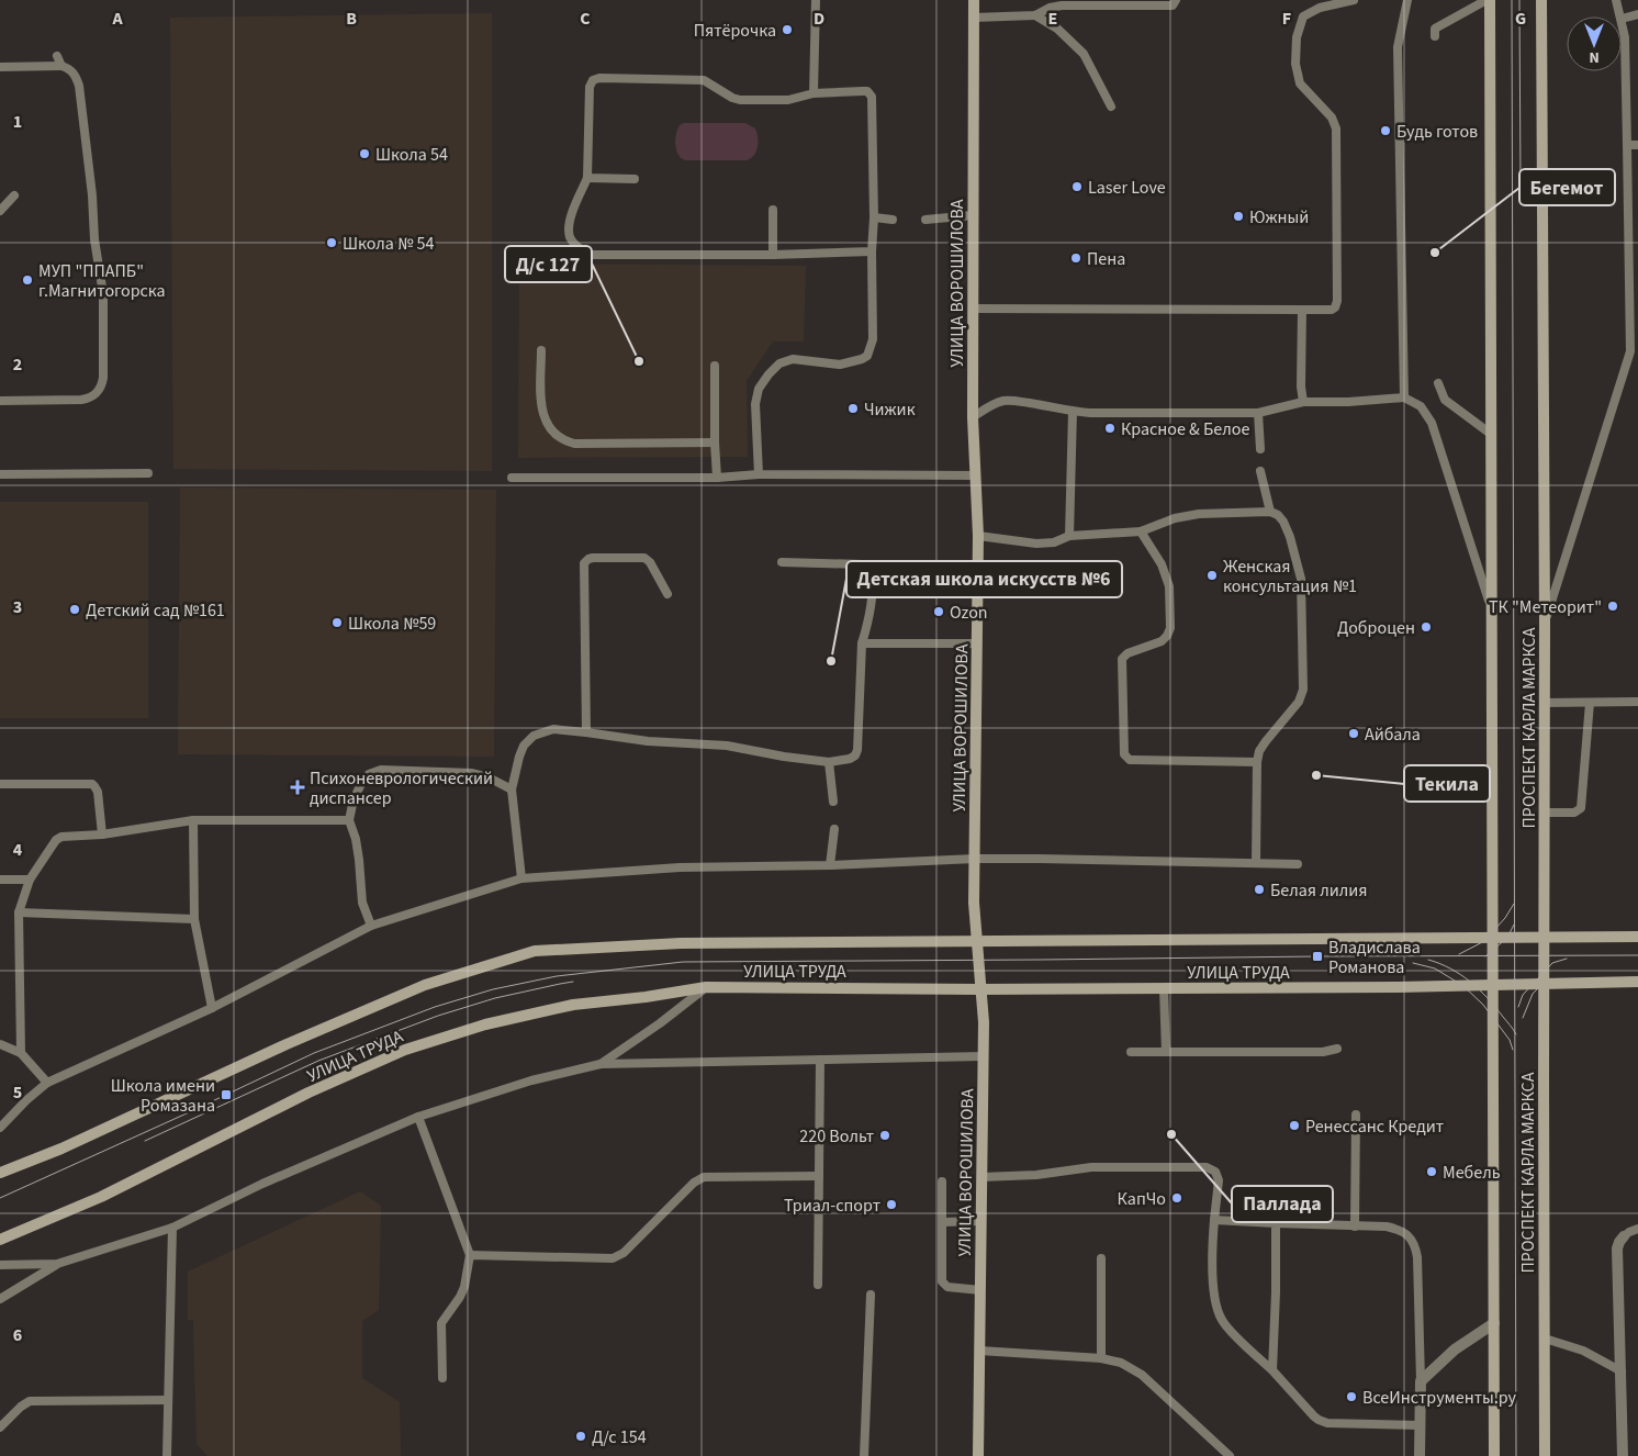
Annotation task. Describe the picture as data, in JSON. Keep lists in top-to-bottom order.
{
  "streets": {
    "main road": ["УЛИЦА ВОРОШИЛОВА", "ПРОСПЕКТ КАРЛА МАРКСА", "УЛИЦА ТРУДА"]
  },
  "crossings": [
    ["УЛИЦА ВОРОШИЛОВА", "УЛИЦА ТРУДА"],
    ["ПРОСПЕКТ КАРЛА МАРКСА", "УЛИЦА ТРУДА"]
  ],
  "places": {
    "other": [
      "Пятёрочка",
      "Будь готов",
      "Школа 54",
      "Laser Love",
      "Южный",
      "Школа № 54",
      "Бегемот",
      "Пена",
      "МУП \"ППАПБ\" г.Магнитогорска",
      "Д/с 127",
      "Чижик",
      "Красное & Белое",
      "Женская консультация №1",
      "ТК \"Метеорит\"",
      "Детский сад №161",
      "Ozon",
      "Школа №59",
      "Доброцен",
      "Детская школа искусств №6",
      "Айбала",
      "Текила",
      "Белая лилия",
      "Ренессанс Кредит",
      "Паллада",
      "220 Вольт",
      "Мебель",
      "КапЧо",
      "Триал-спорт",
      "ВсеИнструменты.ру",
      "Д/с 154"
    ],
    "health": ["Психоневрологический диспансер"],
    "transit": ["Владислава Романова", "Школа имени Ромазана"]
  },
  "north": "bottom",
  "grid": {
    "columns": [
      "A",
      "B",
      "C",
      "D",
      "E",
      "F",
      "G"
    ],
    "rows": [
      "1",
      "2",
      "3",
      "4",
      "5",
      "6"
    ]
  }
}
